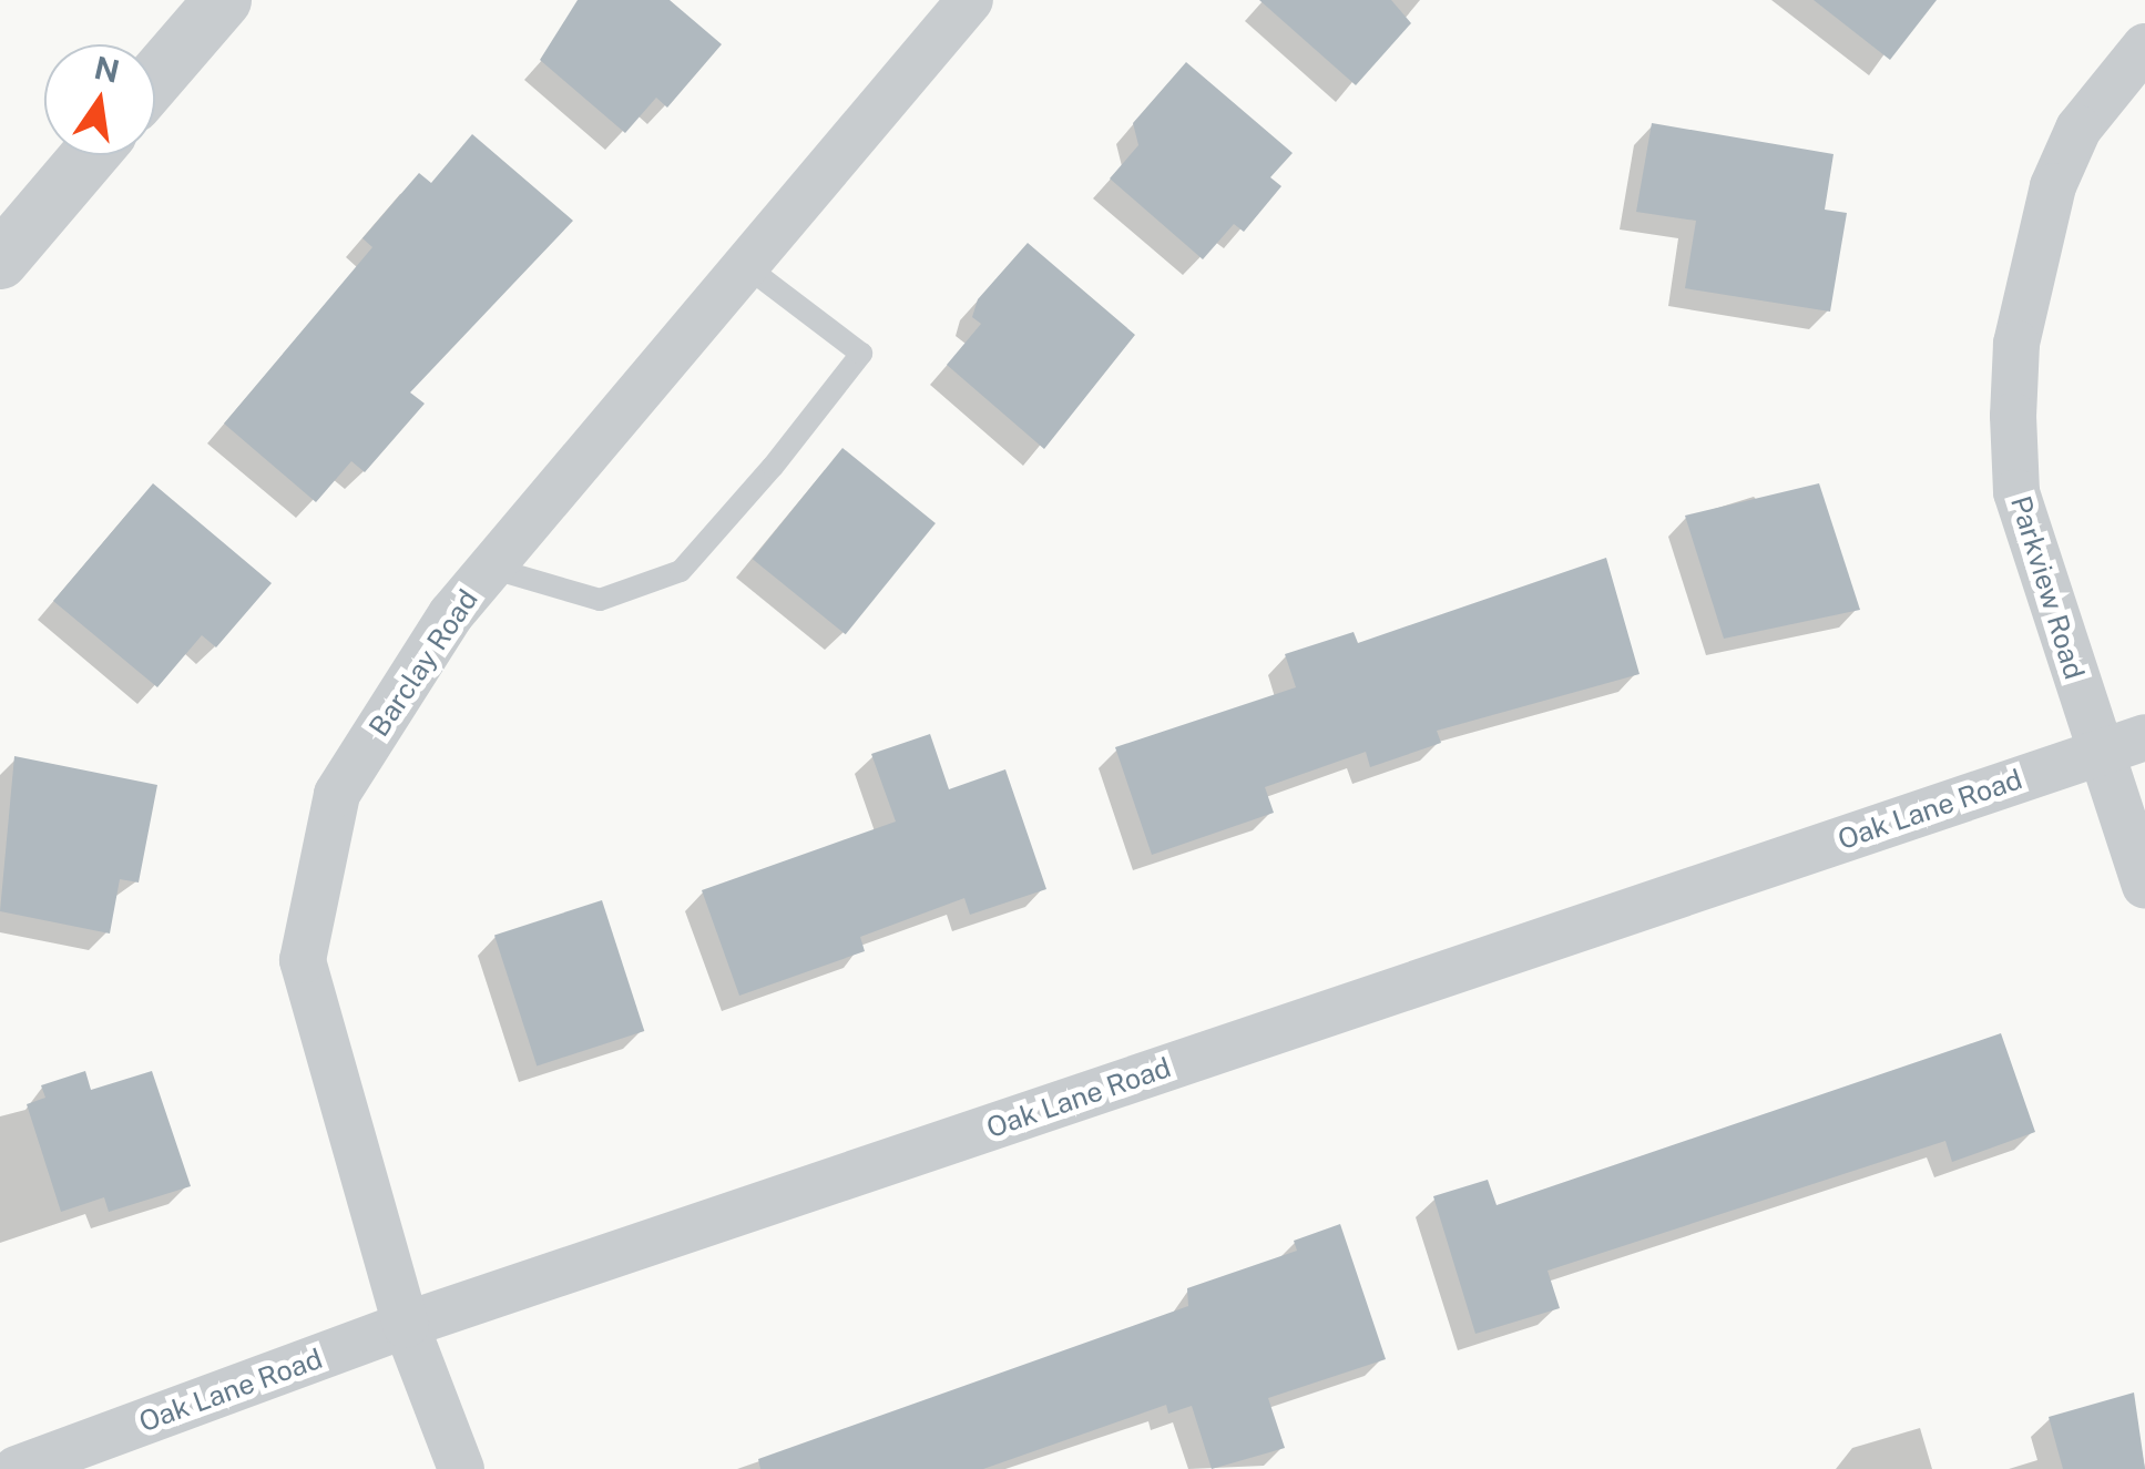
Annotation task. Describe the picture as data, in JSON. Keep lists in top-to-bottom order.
{
  "streets": {
    "street": ["Parkview Road", "Barclay Road", "Oak Lane Road"]
  },
  "crossings": [
    ["Parkview Road", "Oak Lane Road"],
    ["Barclay Road", "Oak Lane Road"]
  ],
  "north": "top"
}
